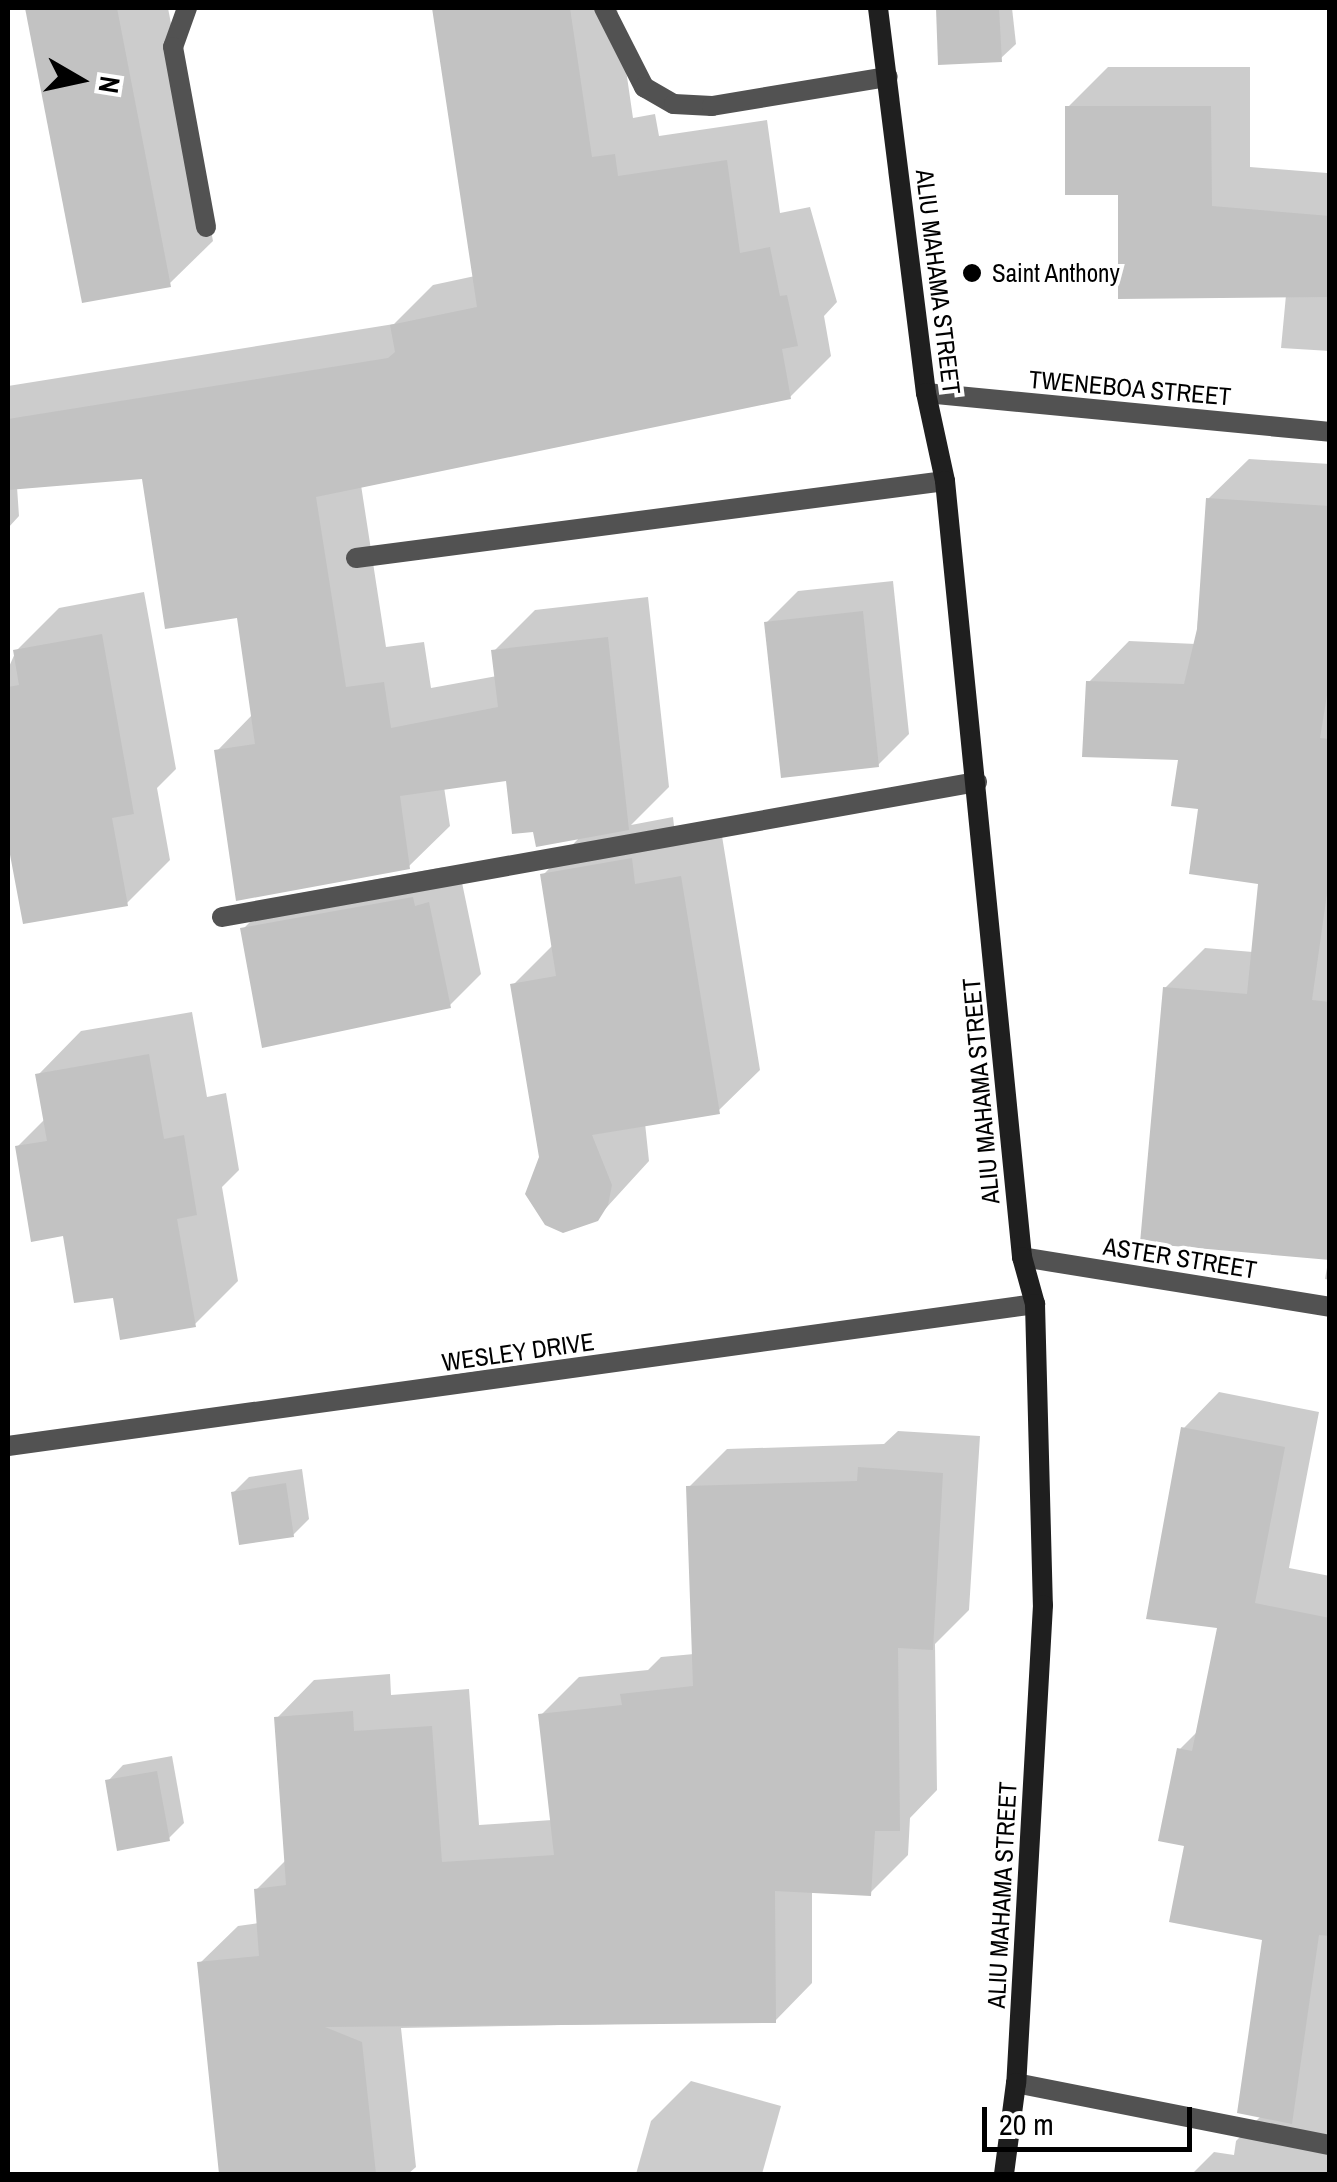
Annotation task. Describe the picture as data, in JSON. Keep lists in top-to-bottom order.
{
  "streets": {
    "street": [
      "ALIU MAHAMA STREET",
      "TWENEBOA STREET",
      "ASTER STREET",
      "WESLEY DRIVE"
    ]
  },
  "crossings": [
    ["ALIU MAHAMA STREET", "TWENEBOA STREET"],
    ["ALIU MAHAMA STREET", "ASTER STREET"],
    ["ALIU MAHAMA STREET", "WESLEY DRIVE"]
  ],
  "places": ["Saint Anthony"],
  "scale_bar": "20 m",
  "north": "right"
}
